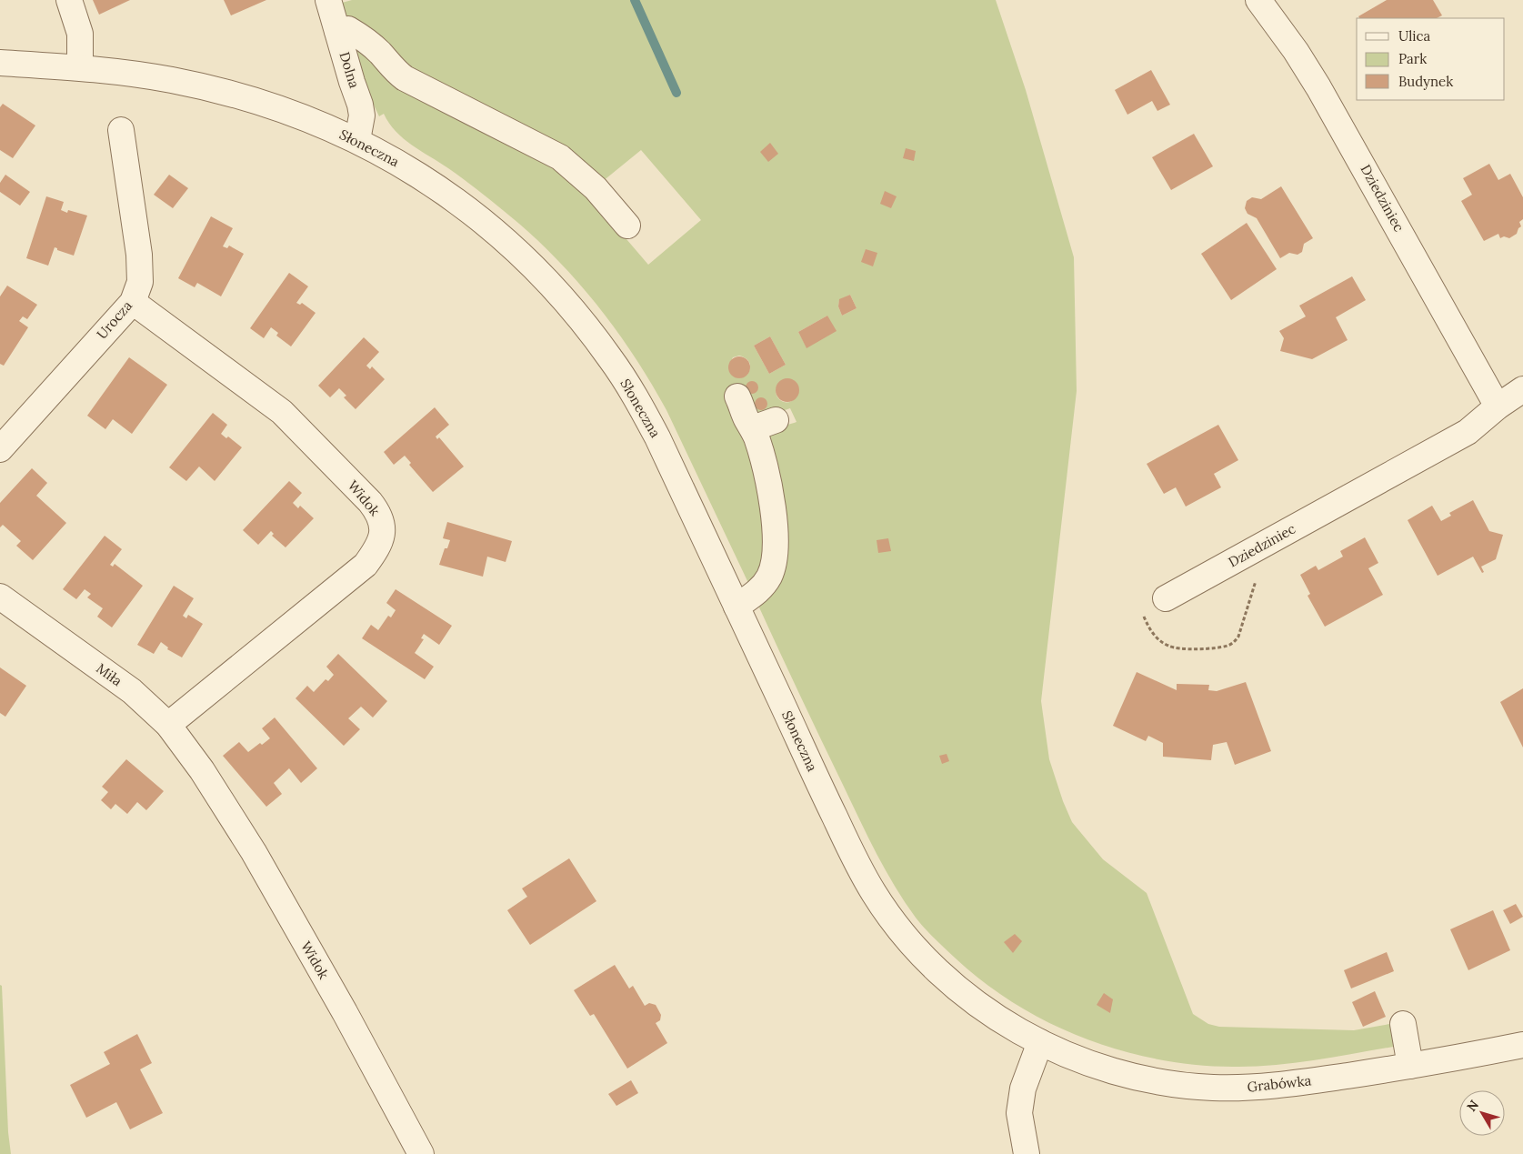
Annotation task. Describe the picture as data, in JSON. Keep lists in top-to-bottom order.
{
  "streets": {
    "street": [
      "Dolna",
      "Słoneczna",
      "Dziedziniec",
      "Urocza",
      "Widok",
      "Miła",
      "Grabówka"
    ]
  },
  "crossings": [
    ["Dolna", "Słoneczna"],
    ["Słoneczna", "Grabówka"],
    ["Urocza", "Widok"],
    ["Widok", "Miła"]
  ],
  "legend": ["Ulica", "Park", "Budynek"],
  "north": "top left"
}
